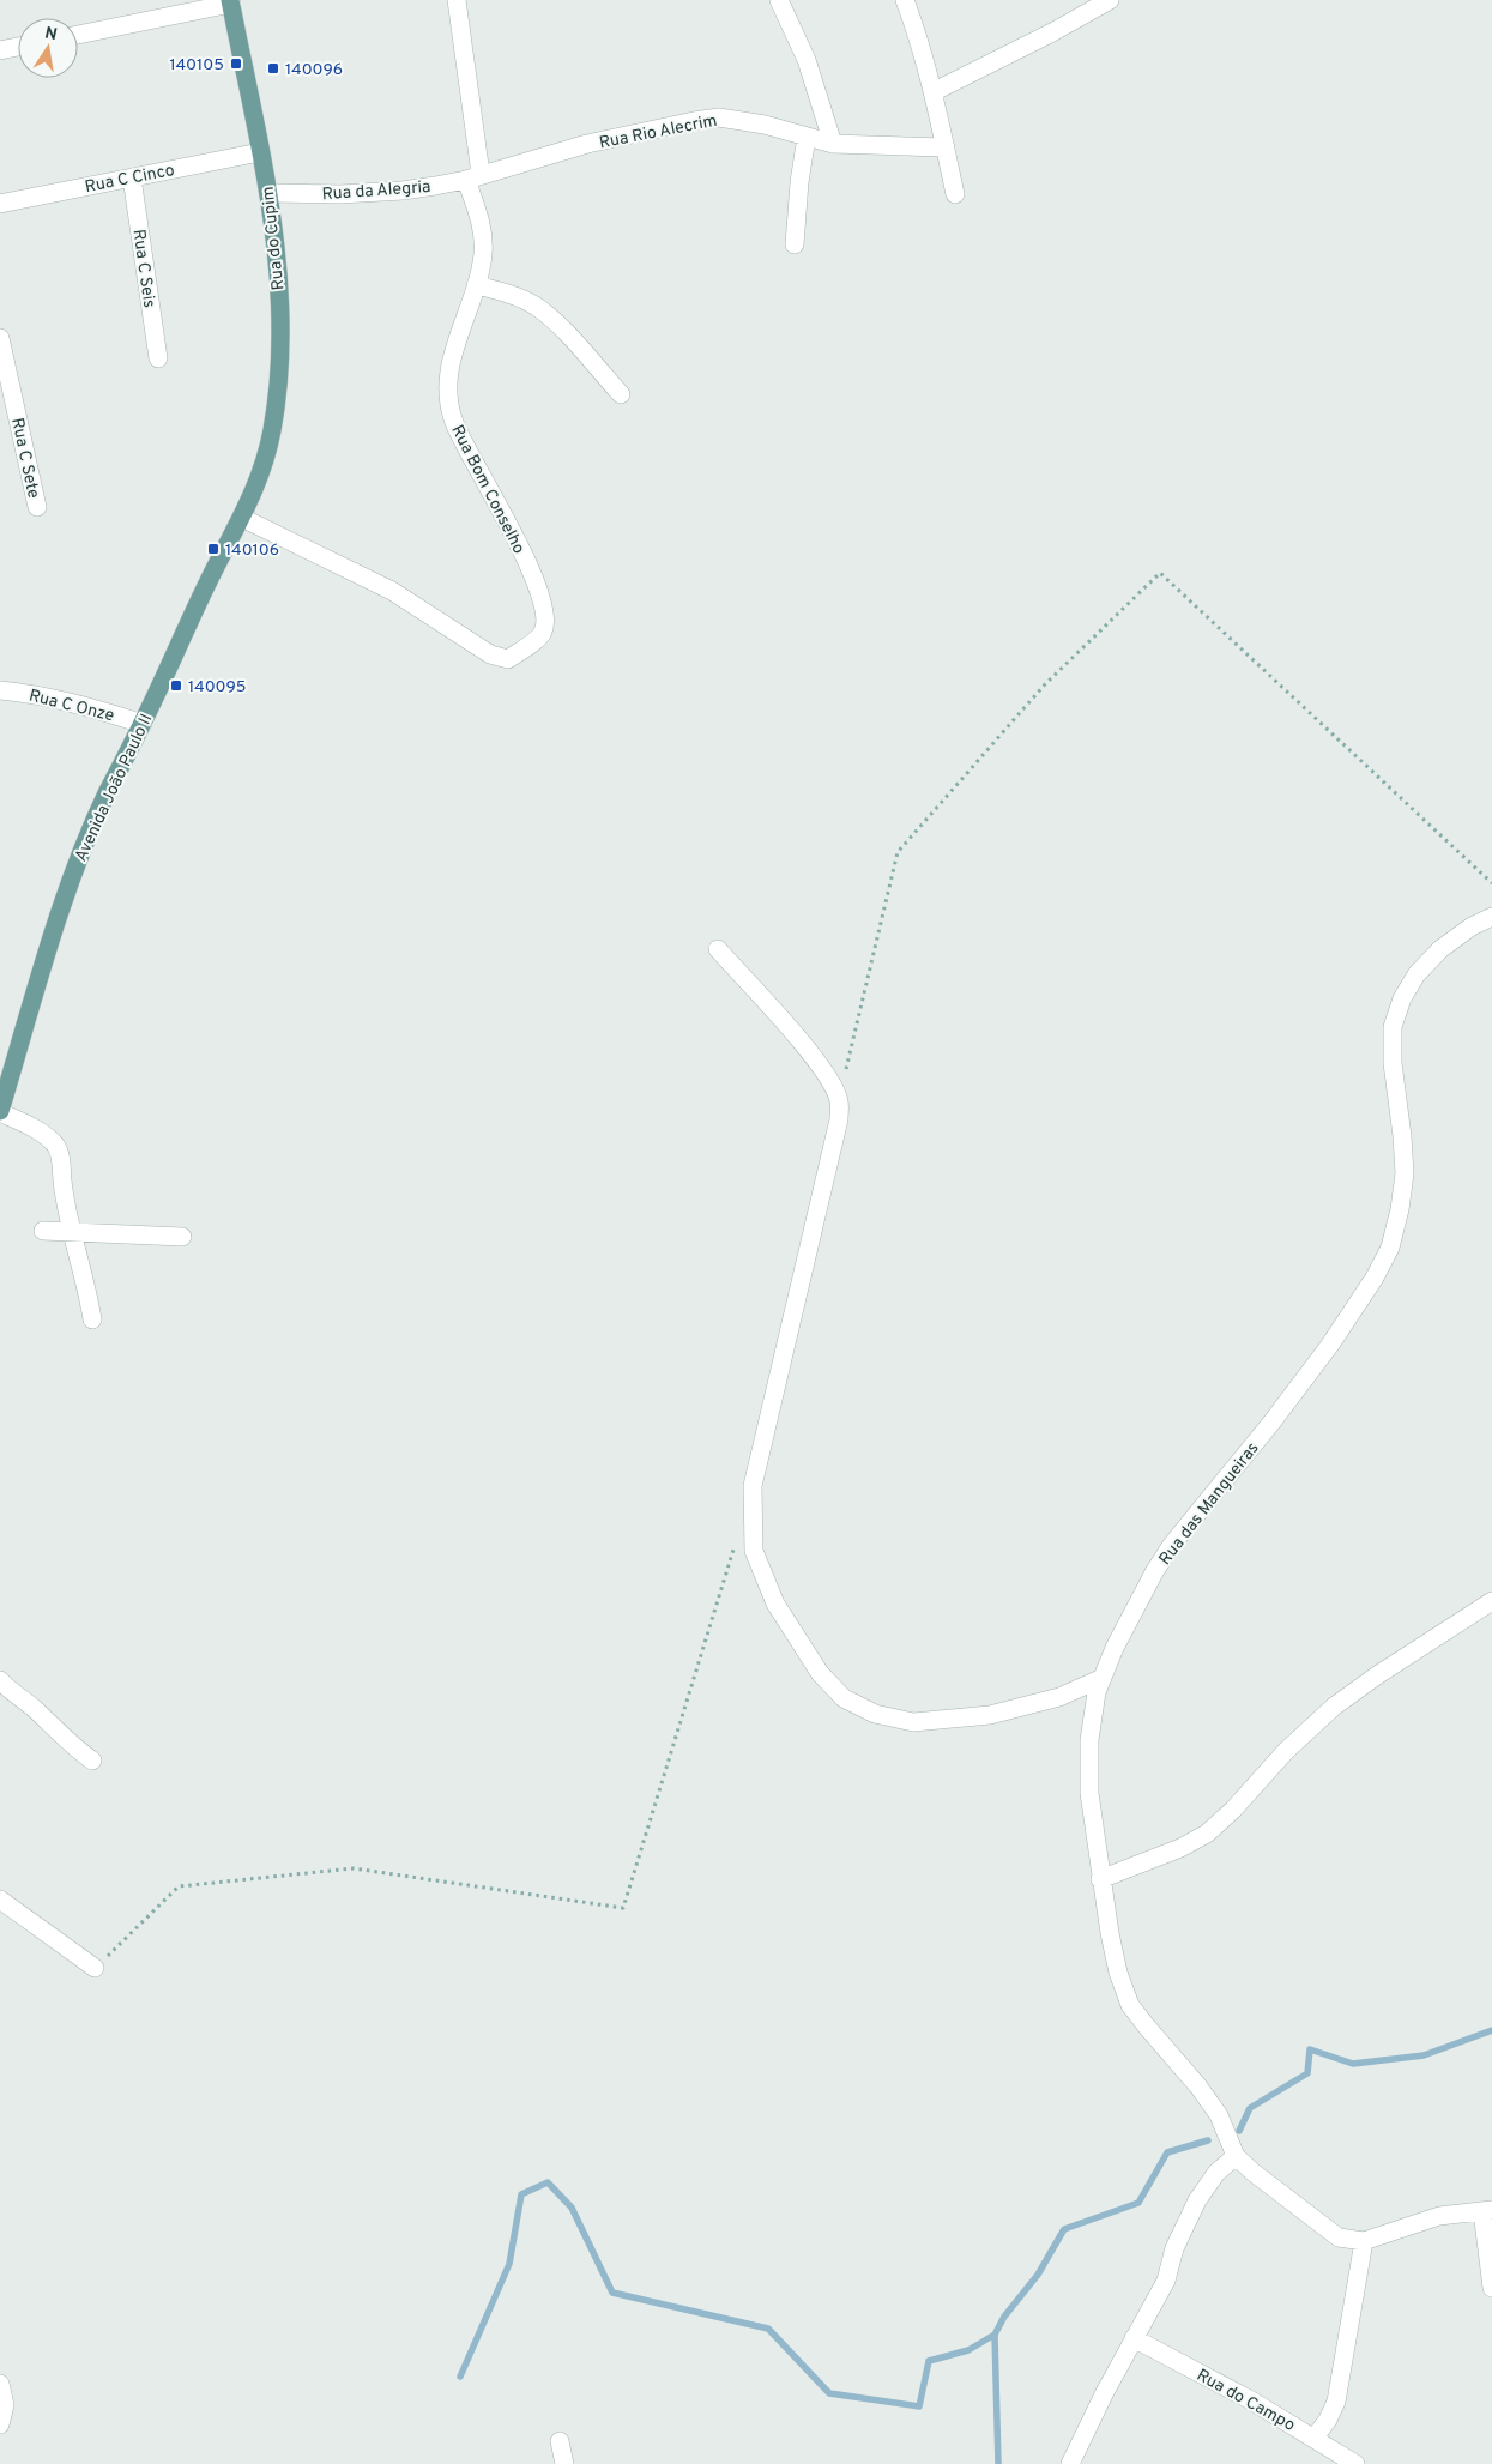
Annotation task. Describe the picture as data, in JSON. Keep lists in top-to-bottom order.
{
  "streets": {
    "main road": ["Rua do Cupim", "Avenida João Paulo II"],
    "street": [
      "Rua Rio Alecrim",
      "Rua C Cinco",
      "Rua da Alegria",
      "Rua C Seis",
      "Rua C Sete",
      "Rua Bom Conselho",
      "Rua C Onze",
      "Rua das Mangueiras",
      "Rua do Campo"
    ]
  },
  "crossings": [
    ["Rua Rio Alecrim", "Rua da Alegria"],
    ["Rua Rio Alecrim", "Rua Bom Conselho"],
    ["Rua C Cinco", "Rua do Cupim"],
    ["Rua C Cinco", "Rua C Seis"],
    ["Rua da Alegria", "Rua do Cupim"],
    ["Rua da Alegria", "Rua Bom Conselho"],
    ["Rua do Cupim", "Avenida João Paulo II"],
    ["Rua Bom Conselho", "Avenida João Paulo II"],
    ["Rua C Onze", "Avenida João Paulo II"]
  ],
  "places": {
    "transit": [
      "140105",
      "140096",
      "140106",
      "140095"
    ]
  },
  "north": "top"
}
